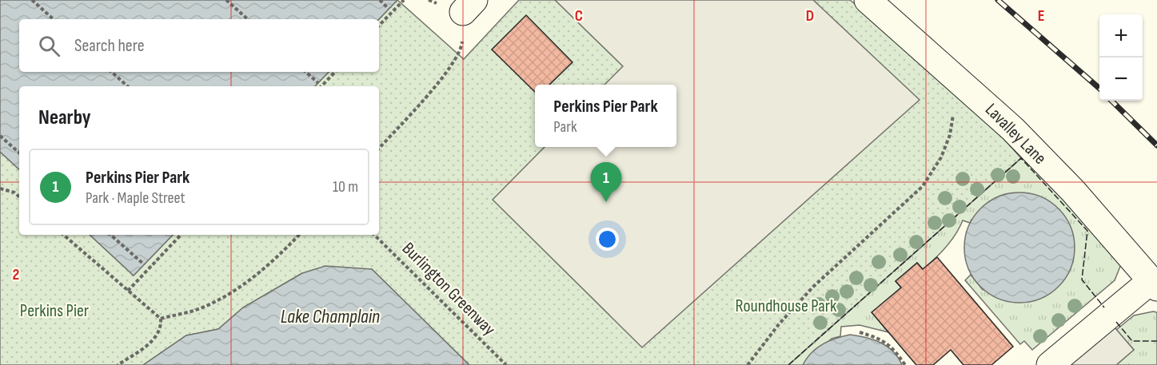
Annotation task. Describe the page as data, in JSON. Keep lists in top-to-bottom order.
{
  "streets": {
    "lane": ["Lavalley Lane"],
    "path": ["Burlington Greenway"]
  },
  "water": ["Lake Champlain"],
  "parks": ["Roundhouse Park", "Perkins Pier"],
  "page": {
    "map_buttons": ["+", "−"],
    "search": "Search here",
    "popup": ["Perkins Pier Park", "Park"],
    "heading": "Nearby",
    "list": [
      {
        "mark": "1",
        "name": "Perkins Pier Park",
        "note": "Park · Maple Street",
        "value": "10 m"
      }
    ],
    "pins": "1"
  },
  "grid": {
    "columns": ["C", "D", "E"],
    "rows": ["2"]
  }
}
